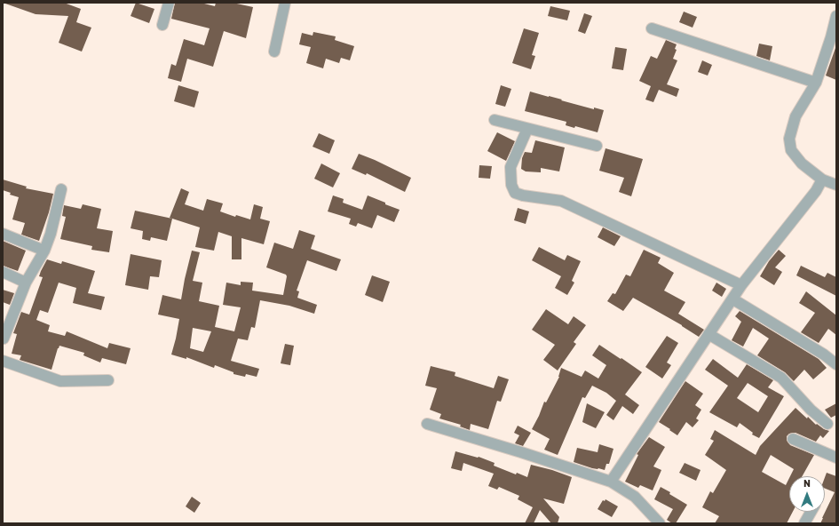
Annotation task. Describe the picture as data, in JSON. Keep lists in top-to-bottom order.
{
  "north": "top"
}
